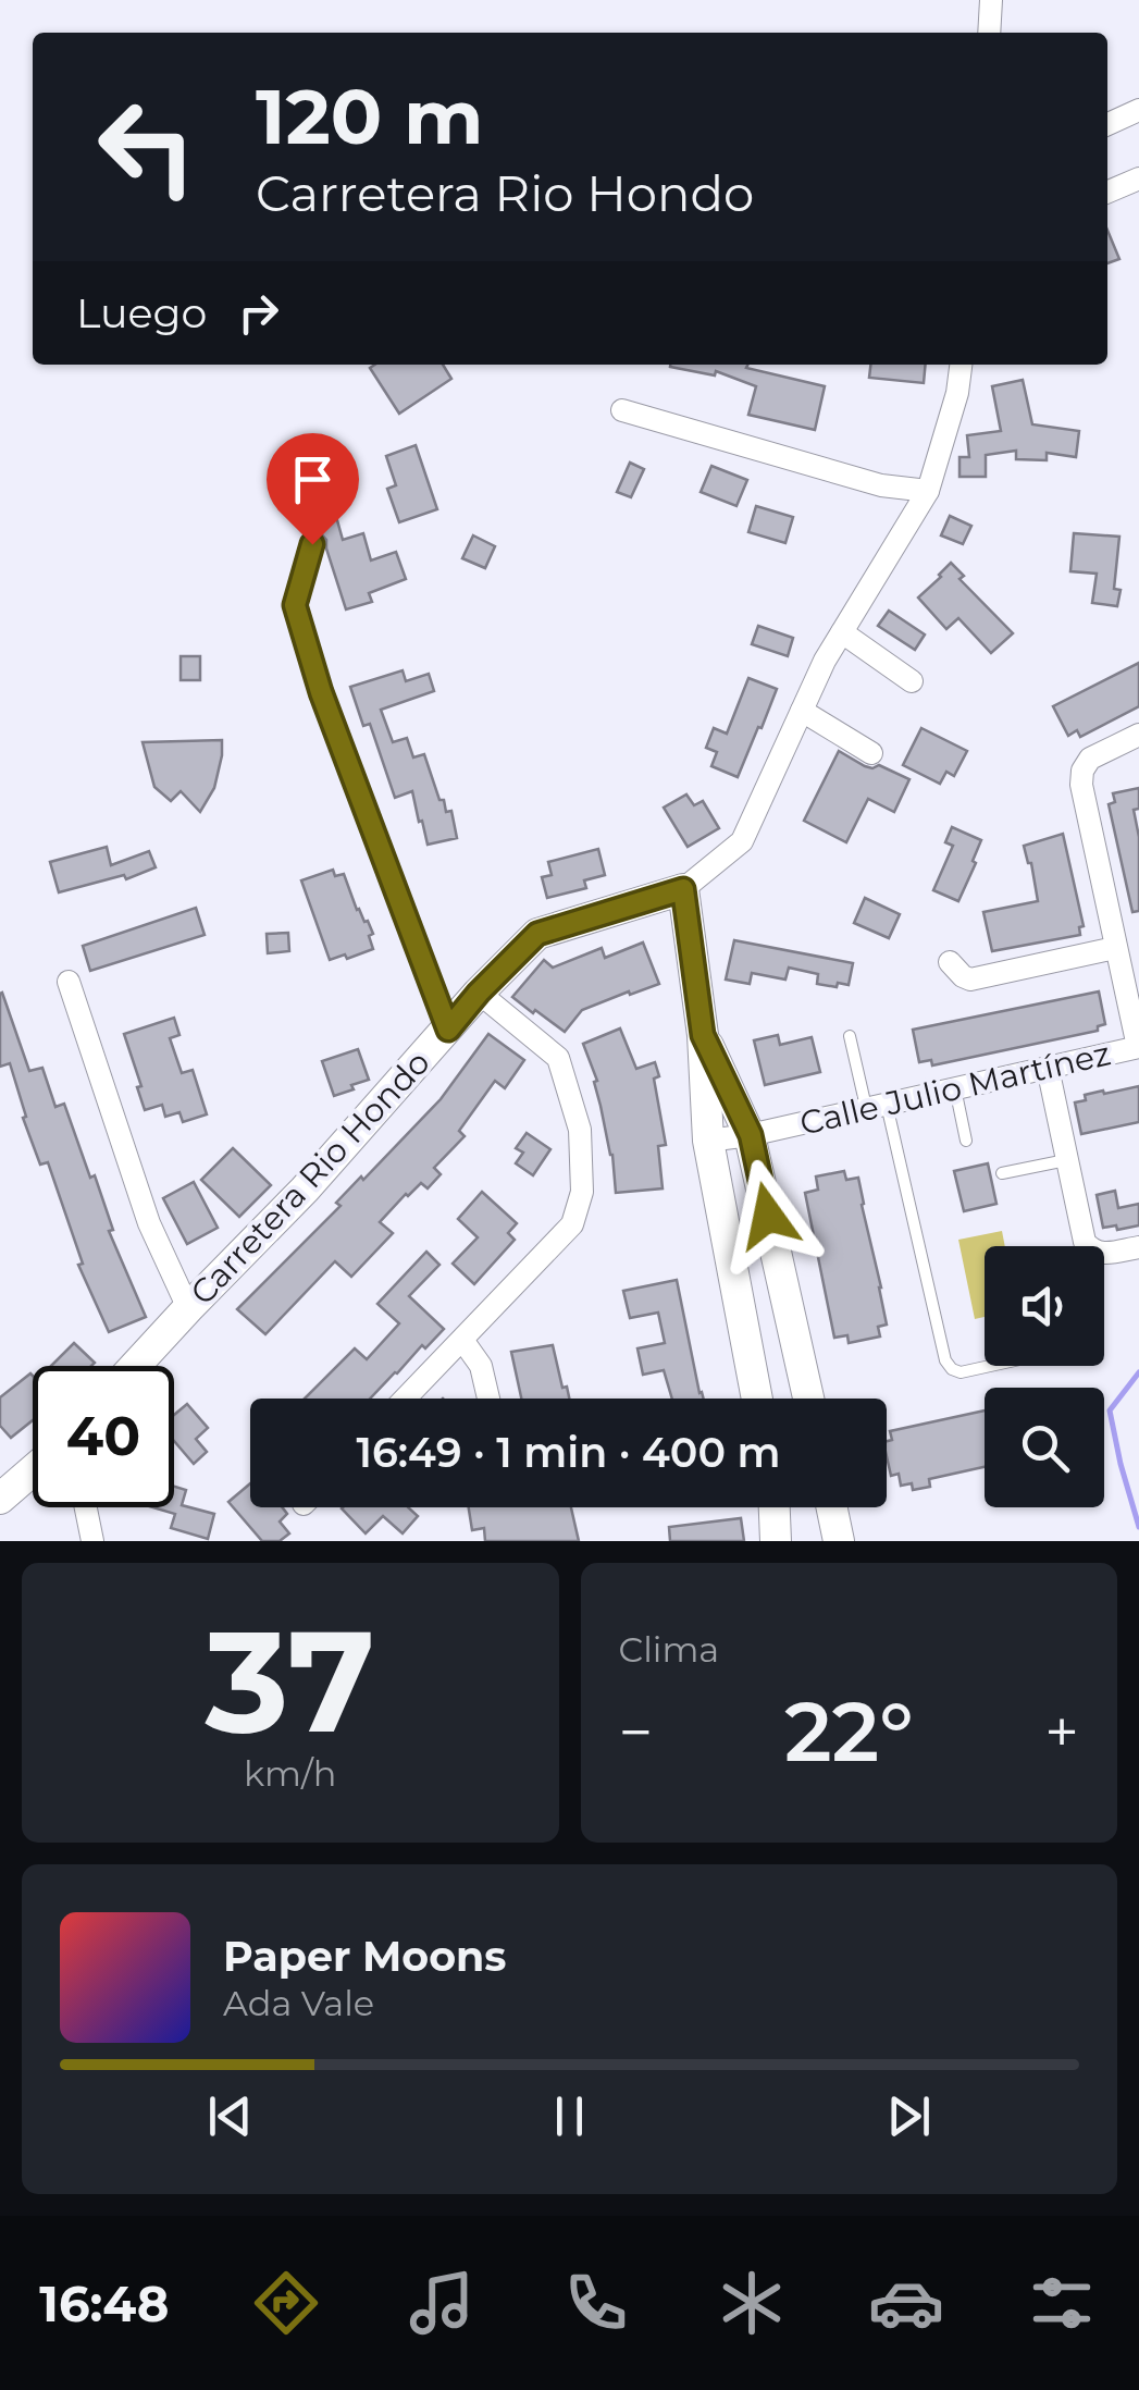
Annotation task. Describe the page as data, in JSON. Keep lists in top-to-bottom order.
{
  "streets": {
    "street": ["Calle Julio Martínez", "Carretera Rio Hondo"]
  },
  "page": {
    "turn": ["120 m", "Carretera Rio Hondo"],
    "then": "Luego",
    "limit": "40",
    "trip": "16:49 · 1 min · 400 m",
    "tile": [
      ["37", "km/h"],
      "Clima"
    ],
    "heat": ["−", "22°", "+"],
    "song": ["Paper Moons", "Ada Vale"],
    "tabs": "16:48"
  }
}
